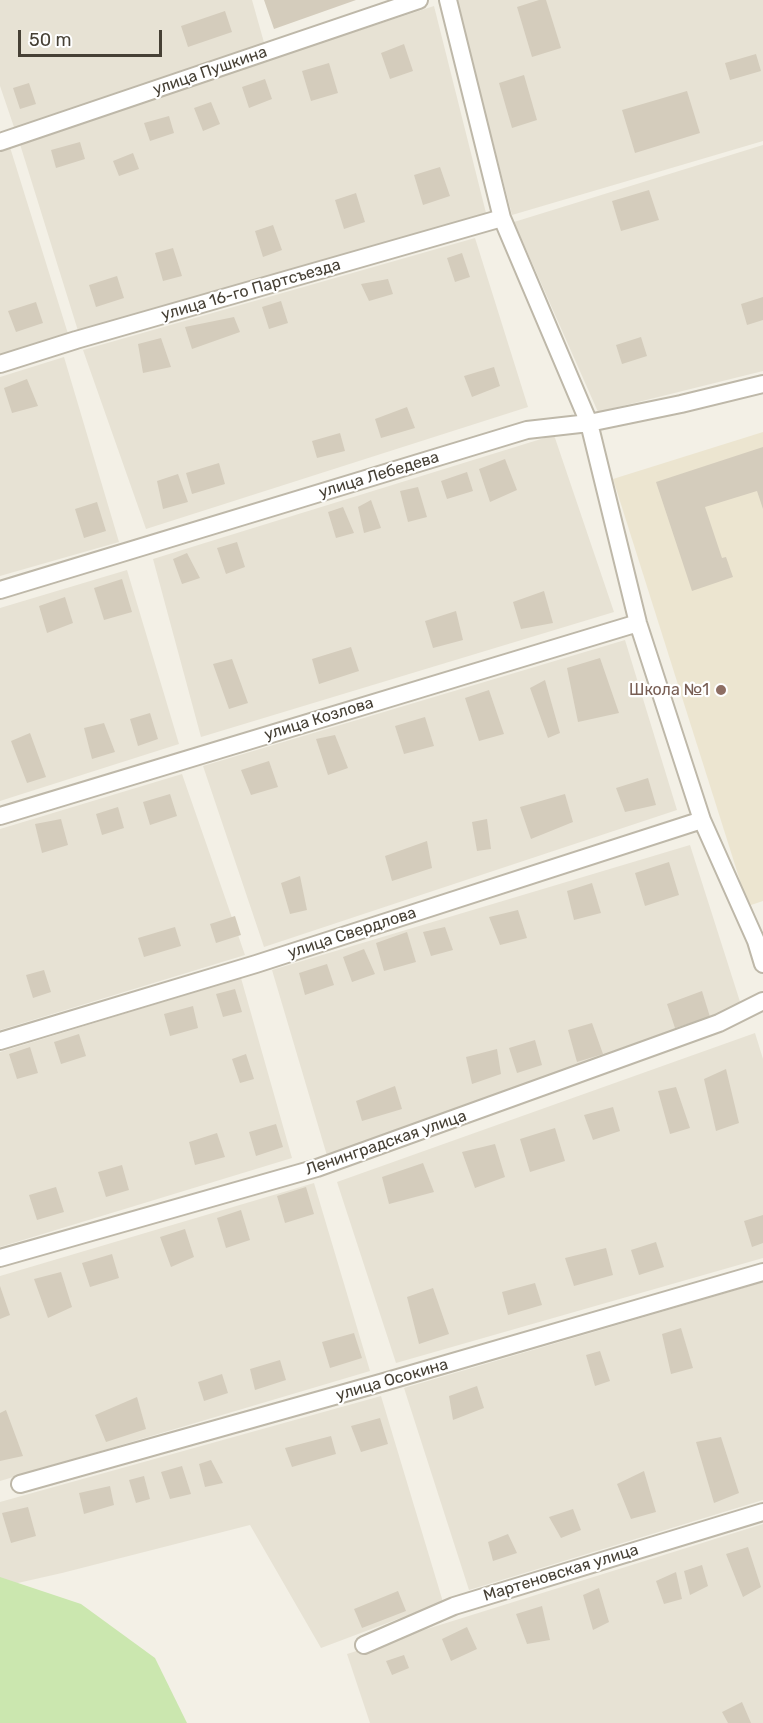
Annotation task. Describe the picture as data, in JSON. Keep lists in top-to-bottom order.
{
  "streets": {
    "street": [
      "улица Пушкина",
      "улица 16-го Партсъезда",
      "улица Лебедева",
      "улица Козлова",
      "улица Свердлова",
      "Ленинградская улица",
      "улица Осокина",
      "Мартеновская улица"
    ]
  },
  "places": ["Школа №1"],
  "scale_bar": "50 m"
}
